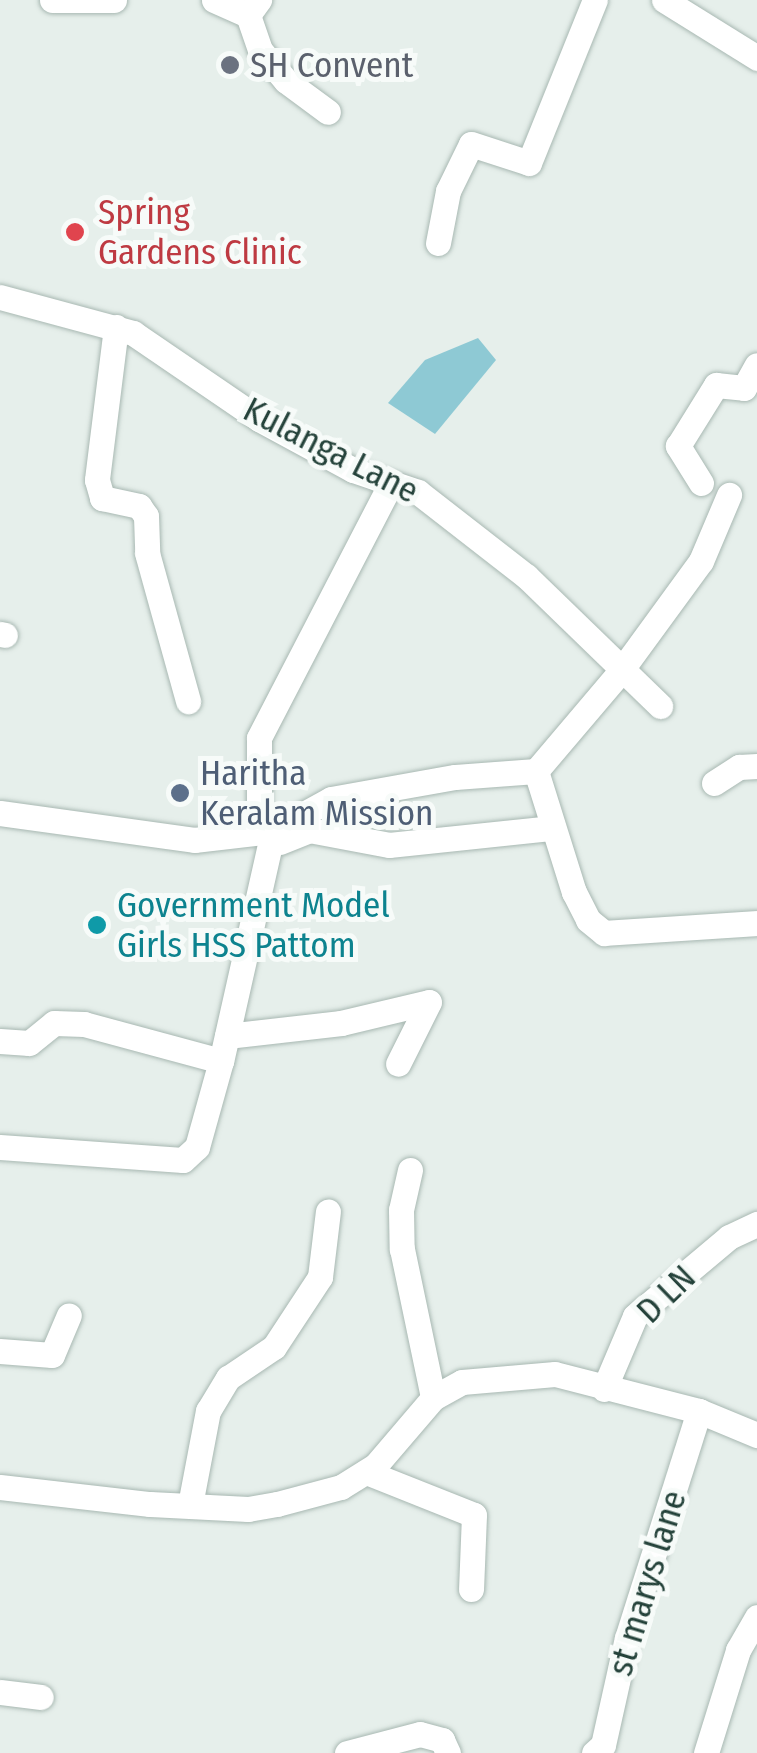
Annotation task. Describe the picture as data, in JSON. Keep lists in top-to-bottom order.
{
  "streets": {
    "street": ["Kulanga Lane", "D LN", "st marys lane"]
  },
  "places": [
    "SH Convent",
    "Spring Gardens Clinic",
    "Haritha Keralam Mission",
    "Government Model Girls HSS Pattom"
  ]
}
